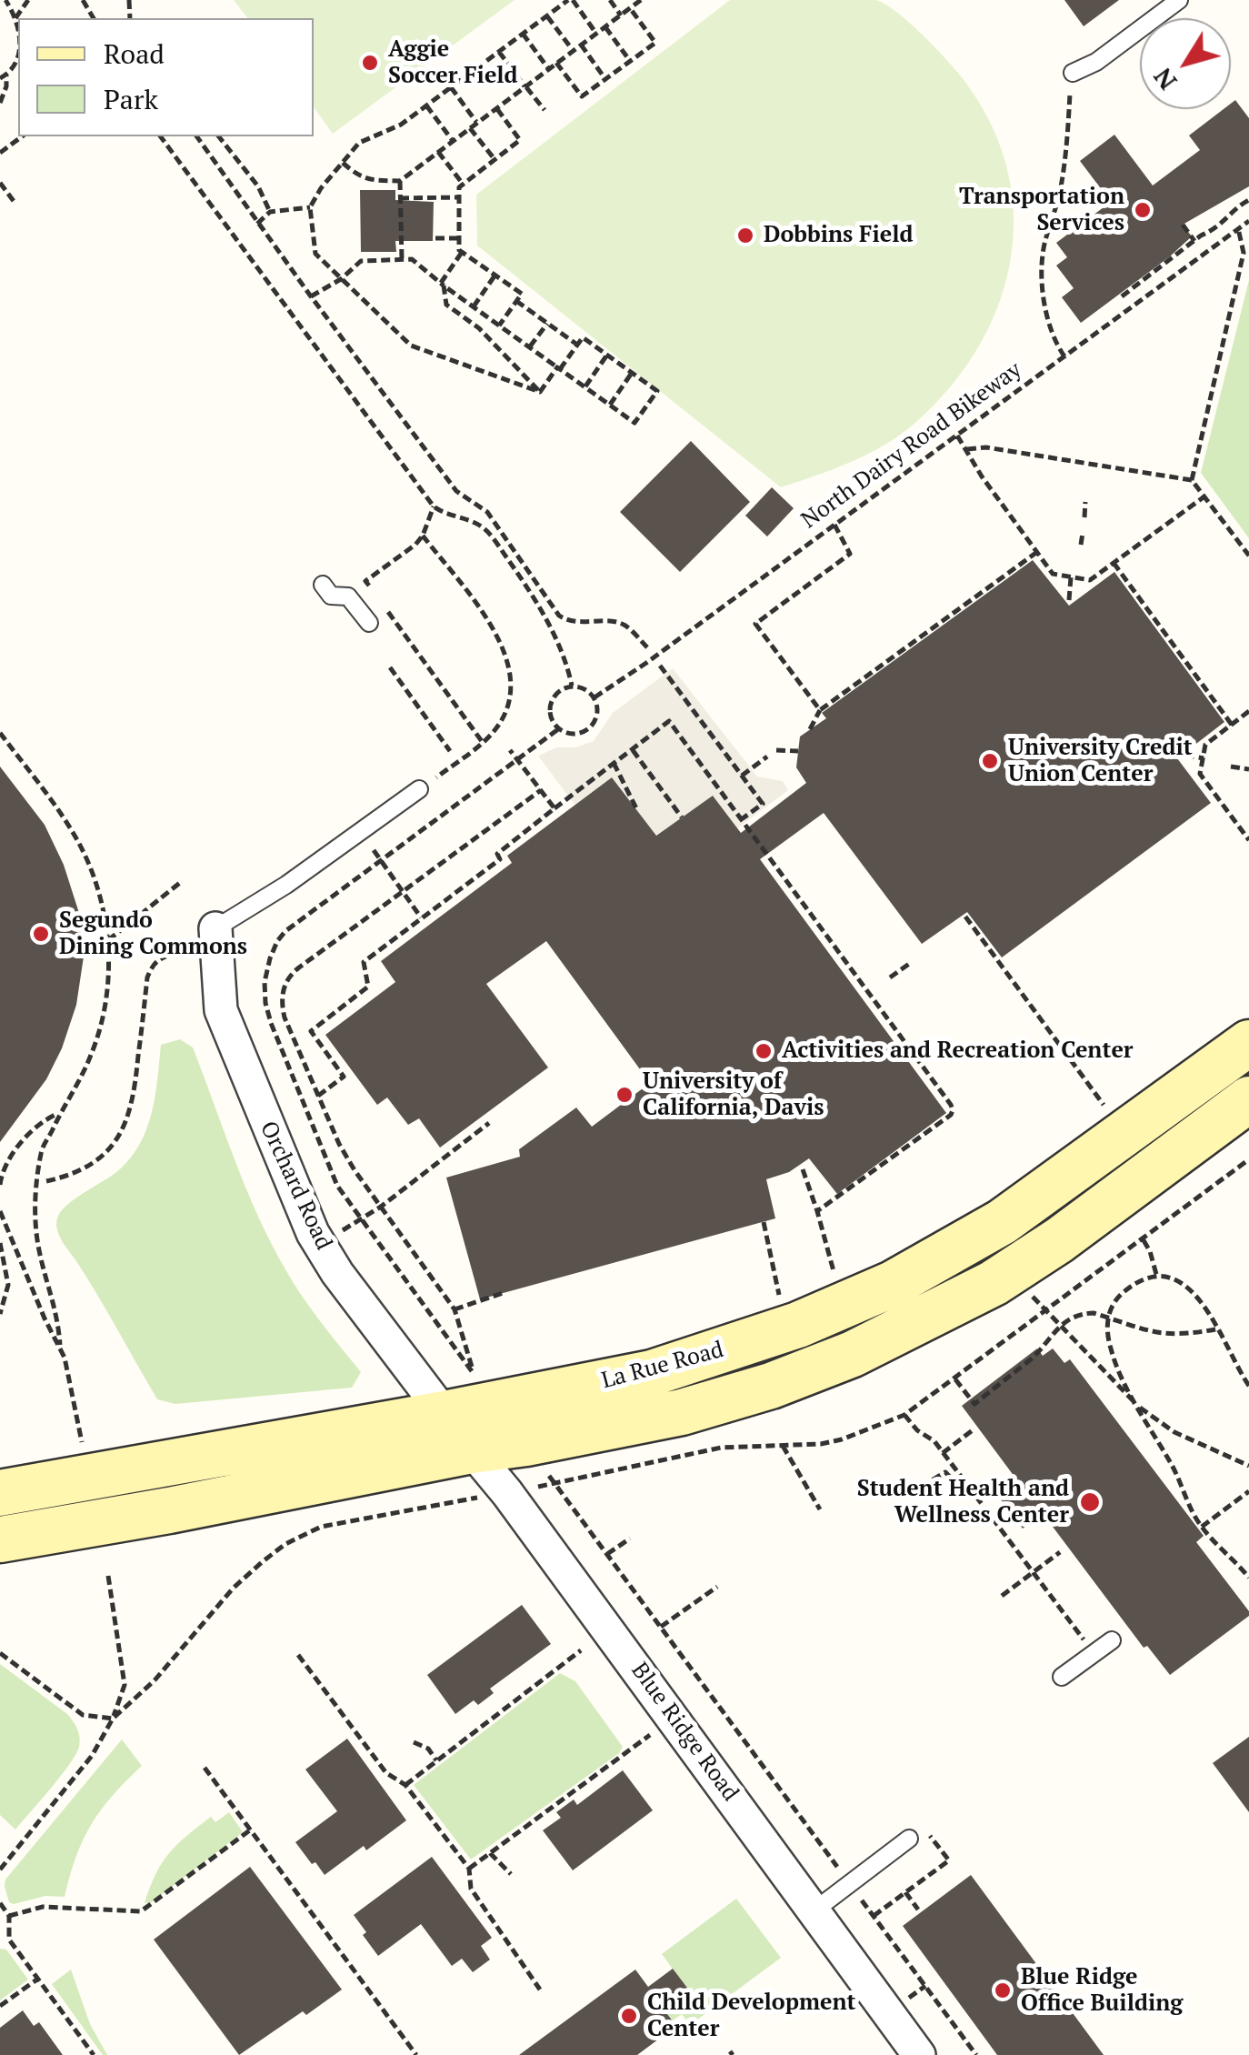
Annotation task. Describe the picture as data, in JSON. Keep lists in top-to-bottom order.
{
  "streets": {
    "main road": ["La Rue Road"],
    "street": ["Orchard Road", "Blue Ridge Road"],
    "path": ["North Dairy Road Bikeway"]
  },
  "crossings": [
    ["Orchard Road", "La Rue Road"],
    ["Orchard Road", "Blue Ridge Road"],
    ["La Rue Road", "Blue Ridge Road"]
  ],
  "places": [
    "Aggie Soccer Field",
    "Transportation Services",
    "Dobbins Field",
    "University Credit Union Center",
    "Segundo Dining Commons",
    "Activities and Recreation Center",
    "University of California, Davis",
    "Student Health and Wellness Center",
    "Blue Ridge Office Building",
    "Child Development Center"
  ],
  "legend": ["Road", "Park"],
  "north": "bottom left"
}
